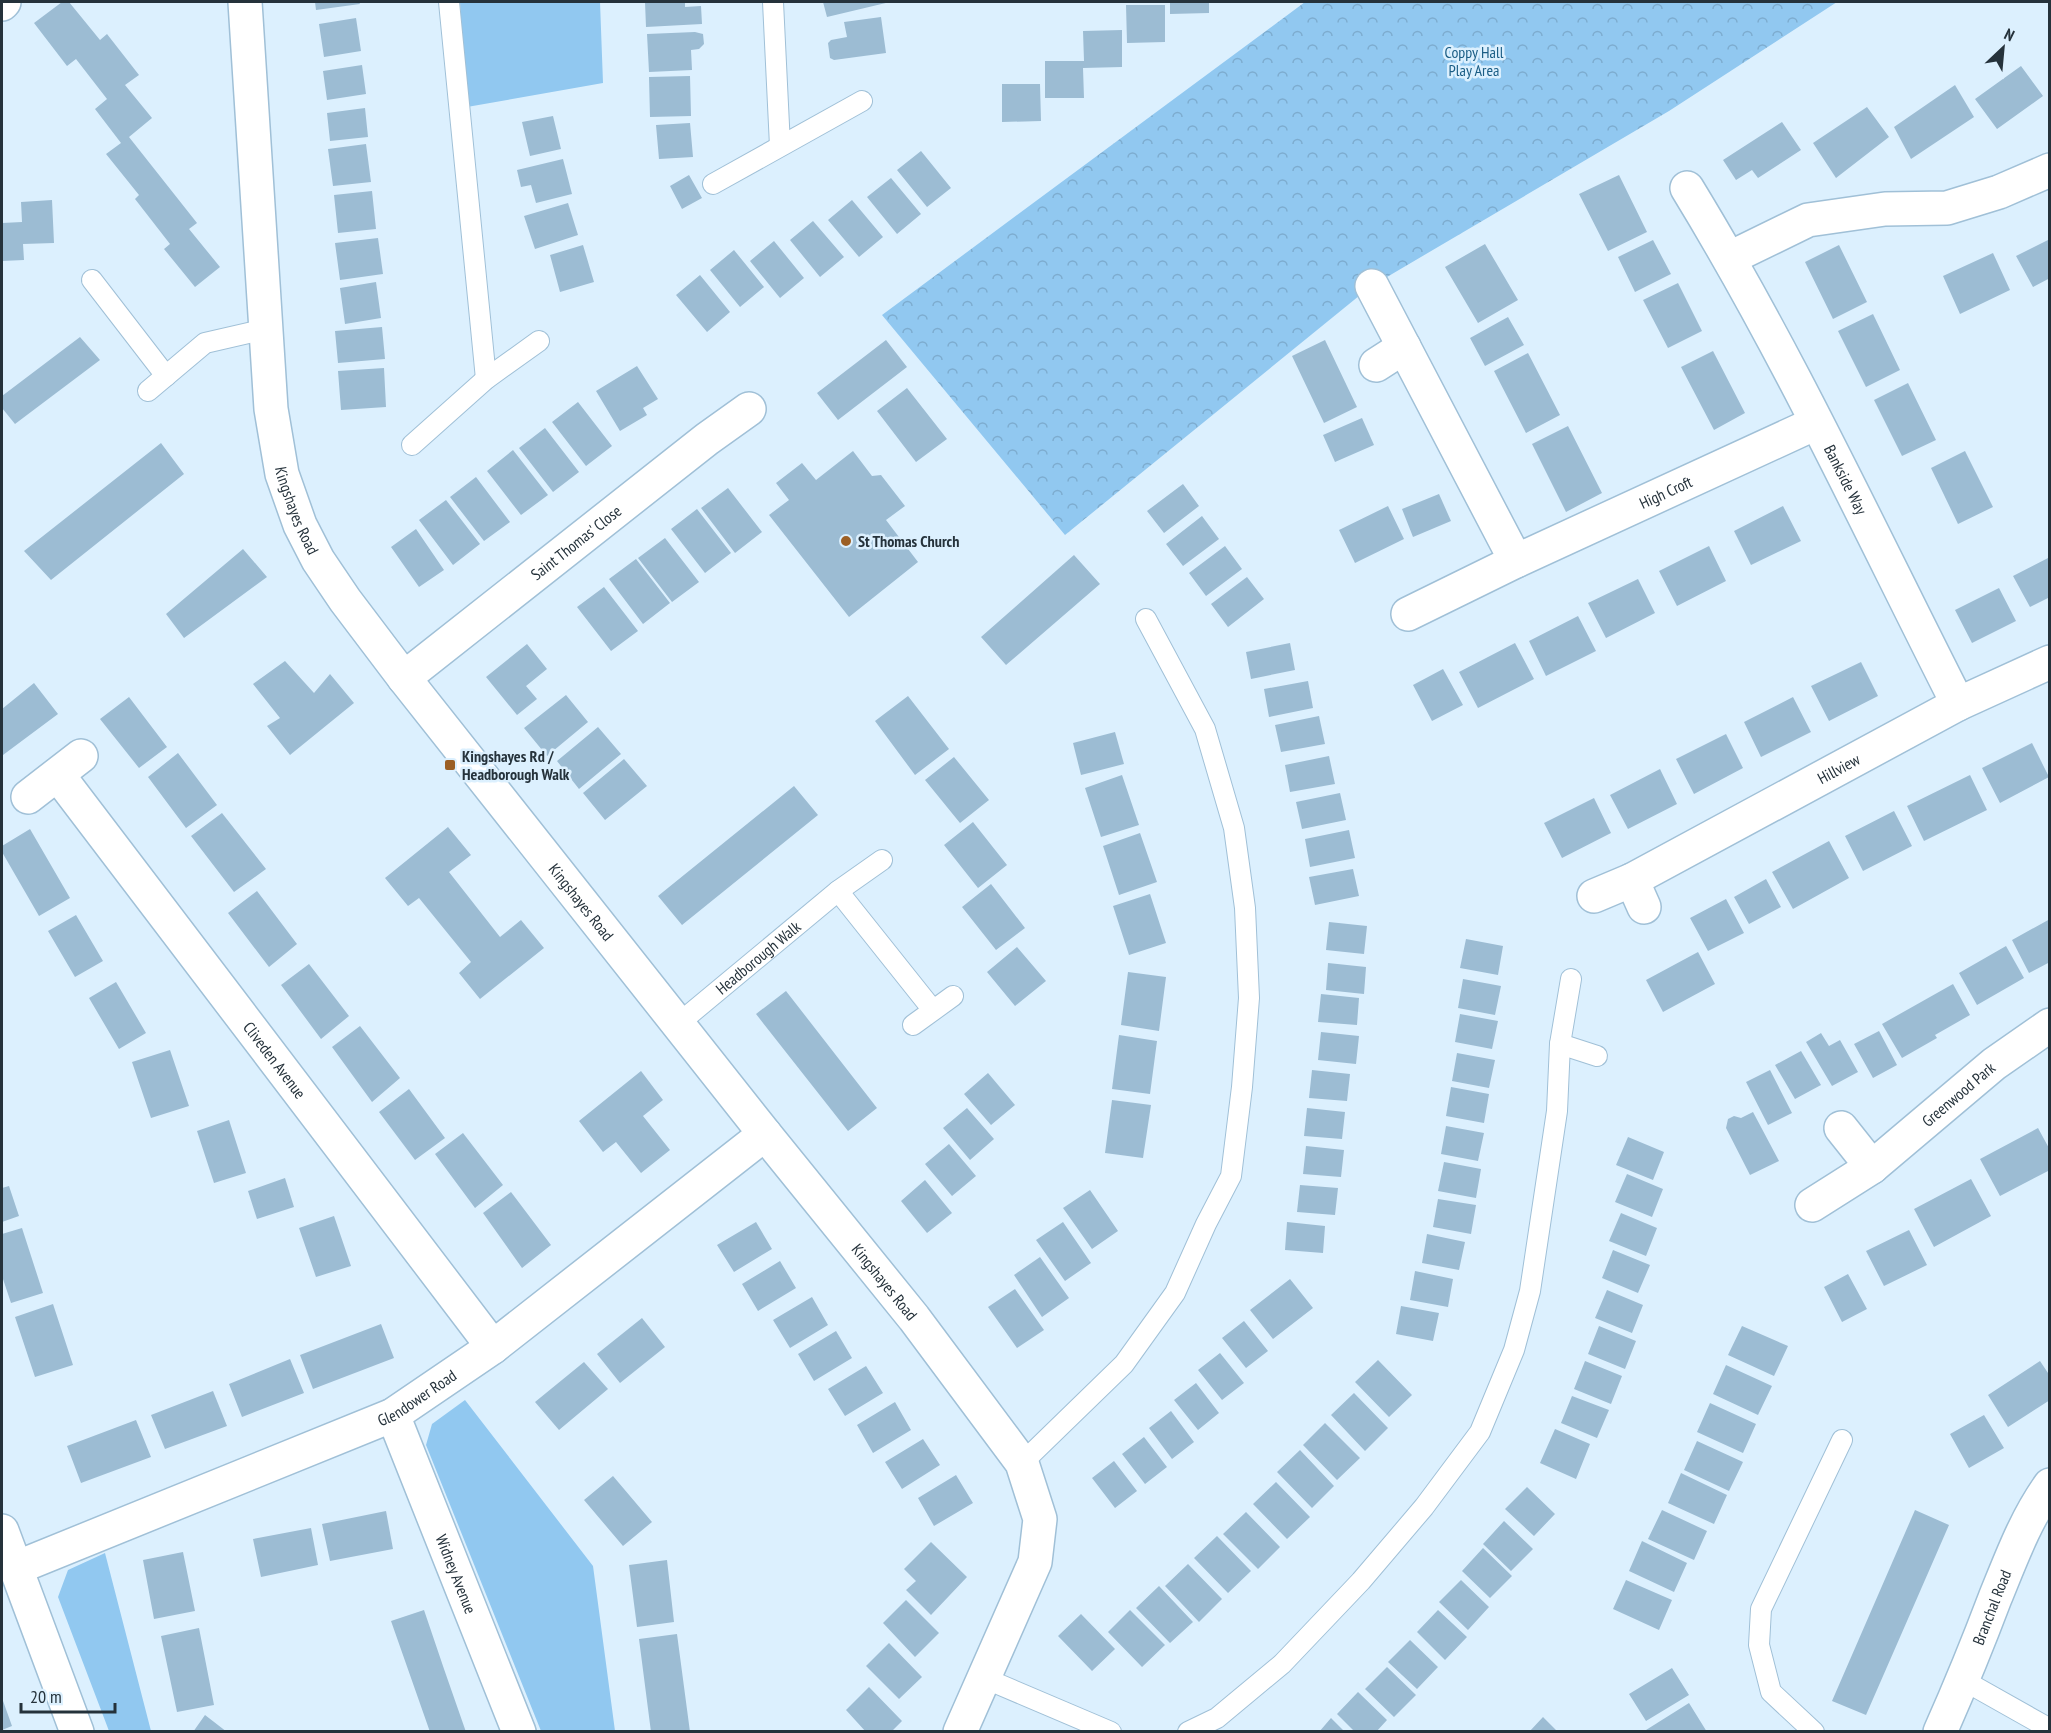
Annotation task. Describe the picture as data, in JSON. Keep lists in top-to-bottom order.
{
  "streets": {
    "street": [
      "Bankside Way",
      "High Croft",
      "Kingshayes Road",
      "Saint Thomas' Close",
      "Hillview",
      "Cliveden Avenue",
      "Greenwood Park",
      "Glendower Road",
      "Widney Avenue",
      "Branchal Road"
    ],
    "lane": ["Headborough Walk"]
  },
  "crossings": [
    ["Bankside Way", "High Croft"],
    ["Bankside Way", "Hillview"],
    ["Kingshayes Road", "Saint Thomas' Close"],
    ["Kingshayes Road", "Headborough Walk"],
    ["Kingshayes Road", "Glendower Road"],
    ["Cliveden Avenue", "Glendower Road"],
    ["Glendower Road", "Widney Avenue"]
  ],
  "parks": ["Coppy Hall Play Area"],
  "places": {
    "other": ["St Thomas Church"],
    "transit": ["Kingshayes Rd / Headborough Walk"]
  },
  "scale_bar": "20 m",
  "north": "top right"
}
